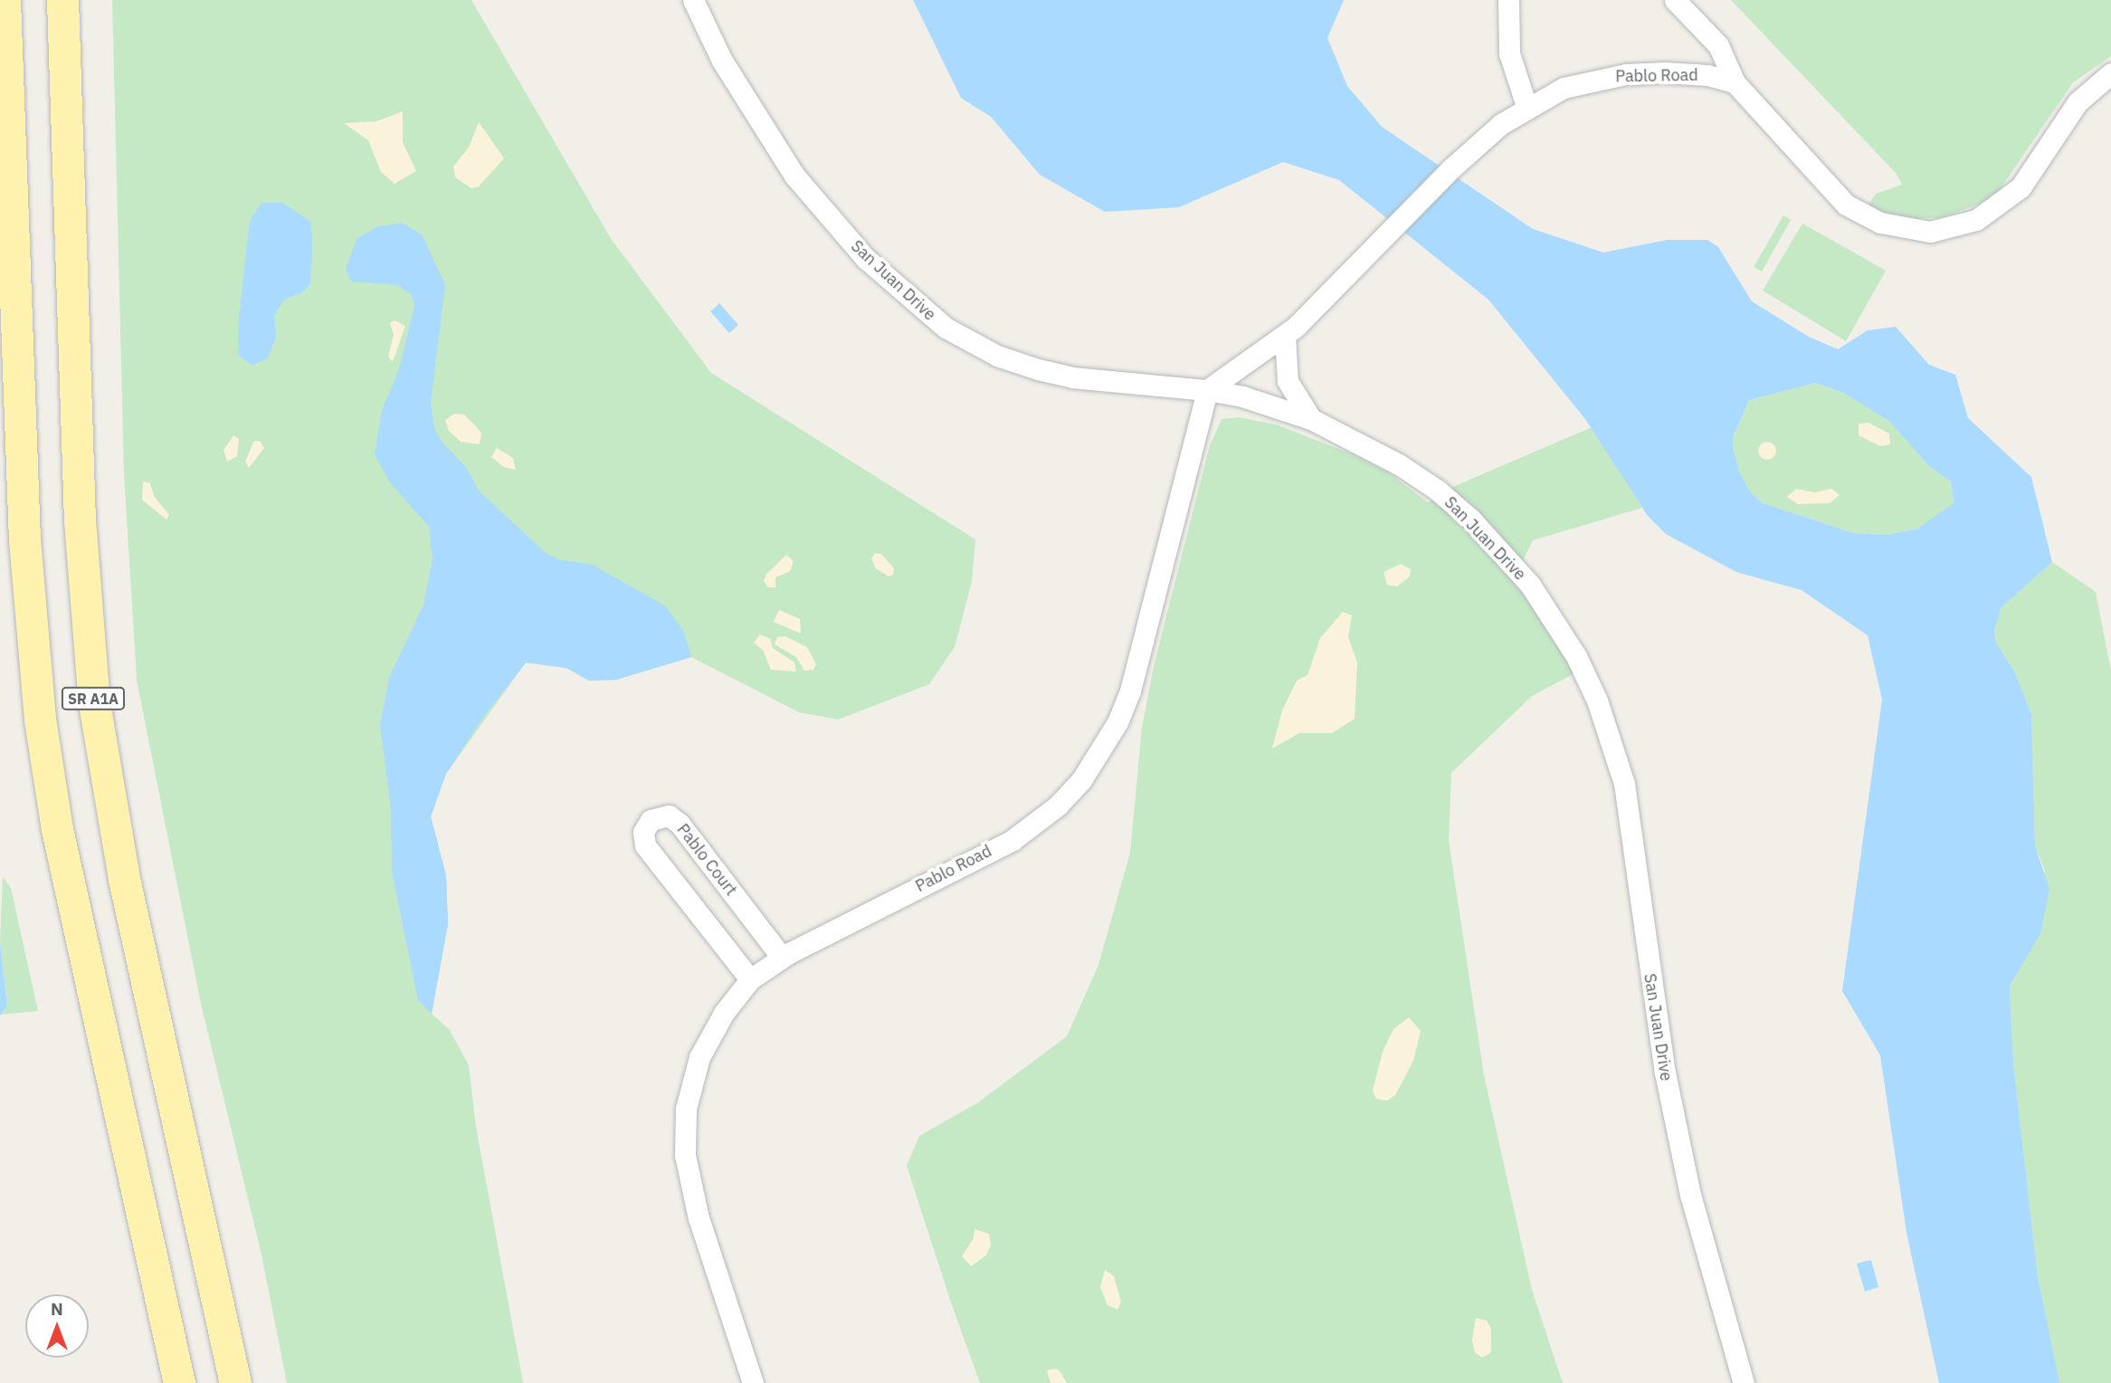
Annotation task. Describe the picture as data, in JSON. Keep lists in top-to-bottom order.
{
  "streets": {
    "main road": ["SR A1A"],
    "street": ["Pablo Road", "San Juan Drive", "Pablo Court"]
  },
  "crossings": [
    ["Pablo Road", "San Juan Drive"],
    ["Pablo Road", "Pablo Court"]
  ],
  "north": "top"
}
